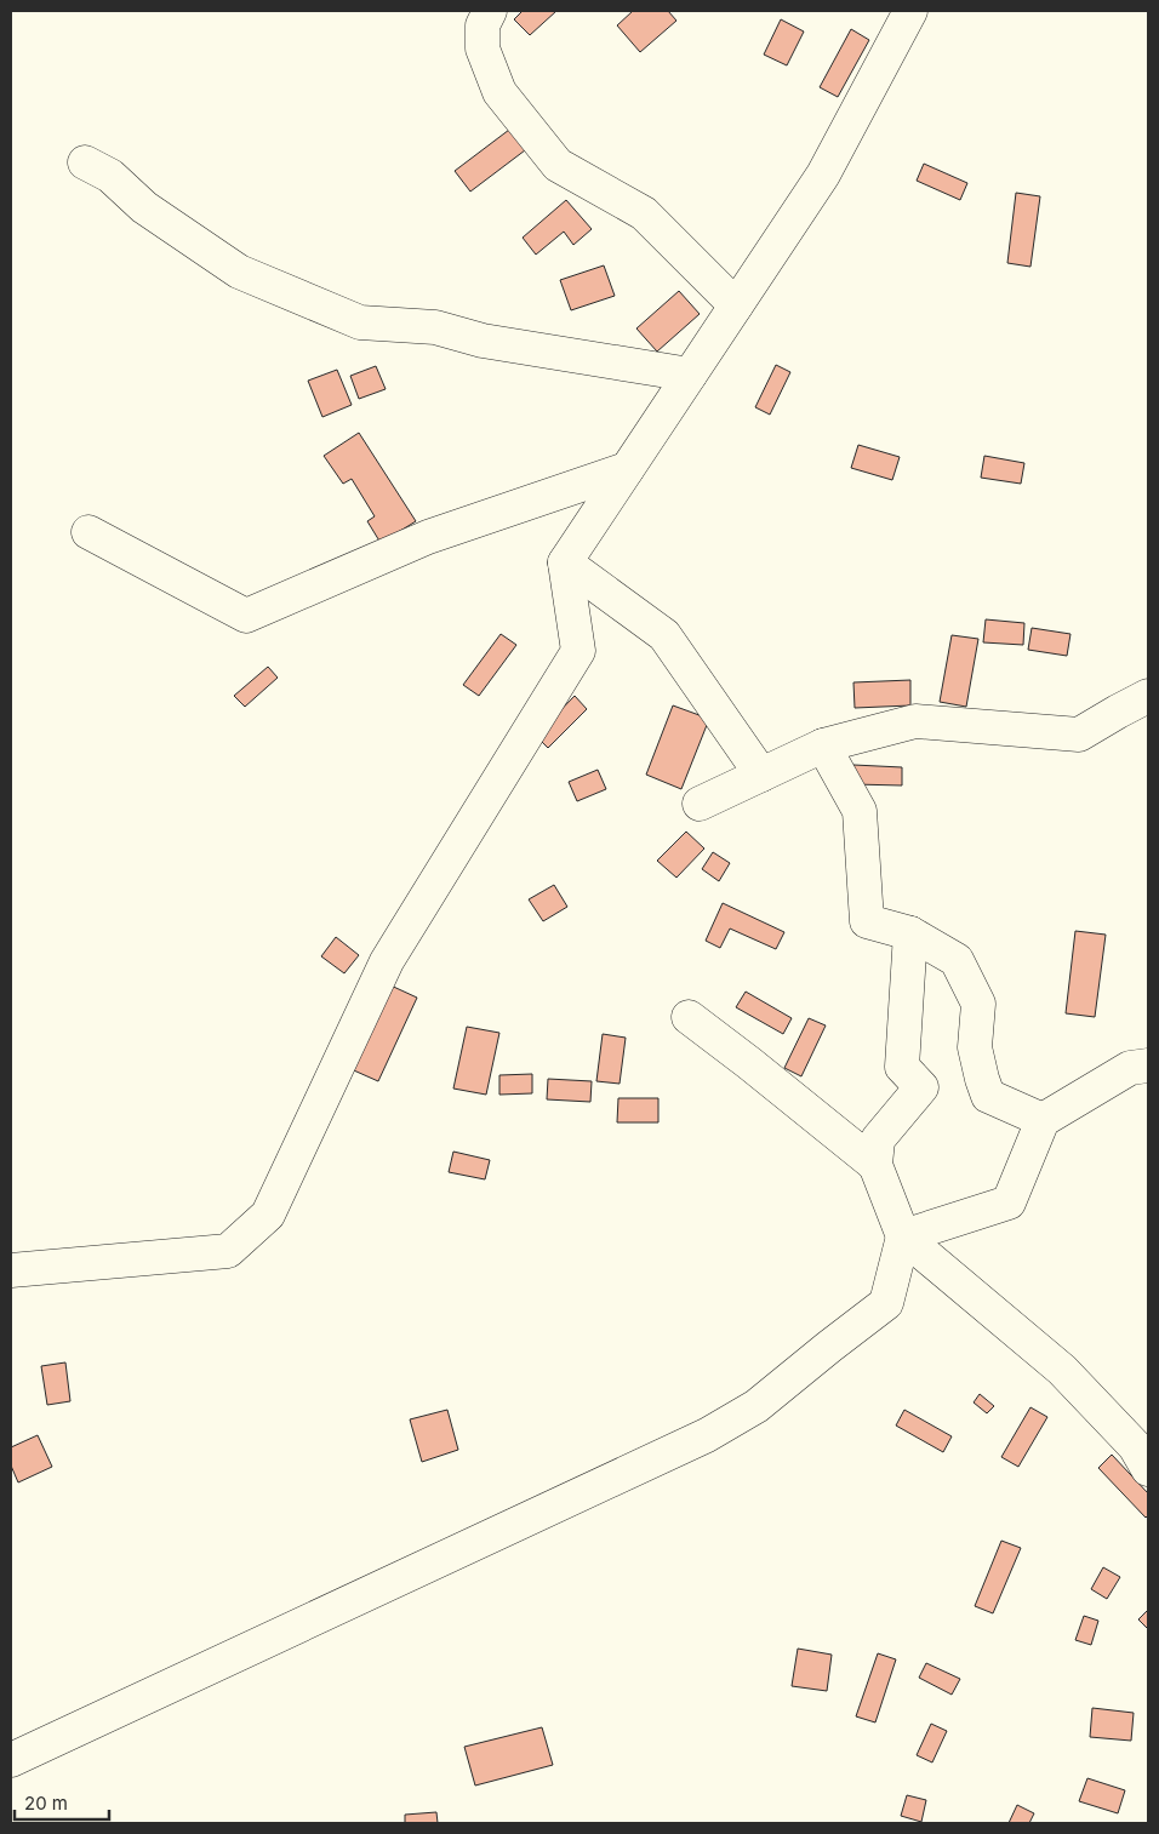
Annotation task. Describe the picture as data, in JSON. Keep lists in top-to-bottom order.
{
  "scale_bar": "20 m"
}
